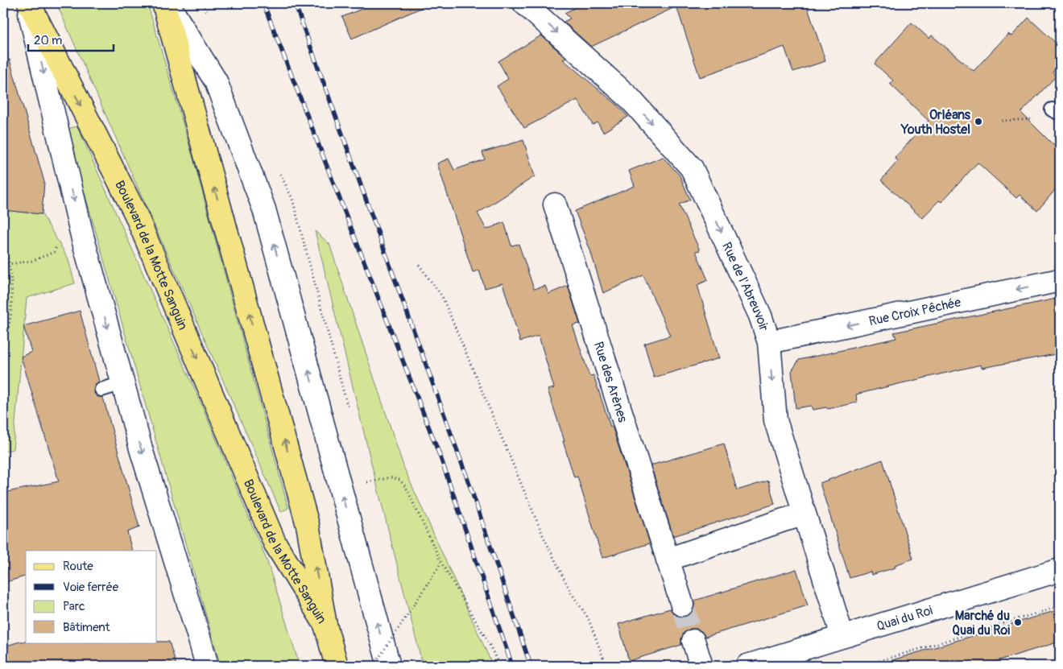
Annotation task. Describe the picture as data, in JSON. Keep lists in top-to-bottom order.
{
  "streets": {
    "main road": ["Boulevard de la Motte Sanguin"],
    "street": [
      "Rue de l'Abreuvoir",
      "Rue Croix Pêchée",
      "Rue des Arènes",
      "Quai du Roi"
    ]
  },
  "crossings": [
    ["Rue de l'Abreuvoir", "Rue Croix Pêchée"],
    ["Rue de l'Abreuvoir", "Quai du Roi"]
  ],
  "one_way": ["Rue de l'Abreuvoir", "Rue Croix Pêchée"],
  "places": ["Orléans Youth Hostel", "Marché du Quai du Roi"],
  "legend": [
    "Route",
    "Voie ferrée",
    "Parc",
    "Bâtiment"
  ],
  "scale_bar": "20 m"
}
